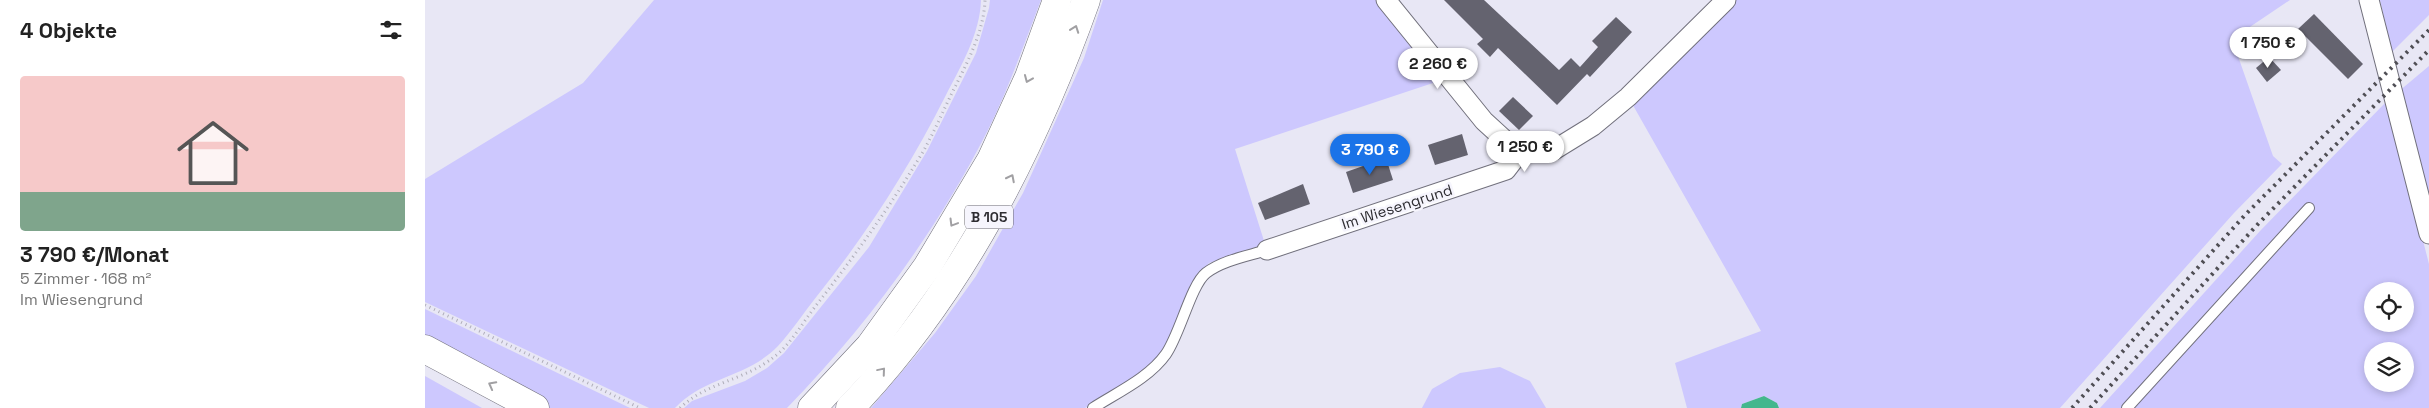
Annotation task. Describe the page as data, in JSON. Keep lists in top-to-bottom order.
{
  "streets": {
    "highway": ["B 105"],
    "street": ["Im Wiesengrund"]
  },
  "page": {
    "heading": "4 Objekte",
    "price": [
      "1 750 €",
      "2 260 €",
      "1 250 €",
      "3 790 €"
    ],
    "list": [
      {
        "name": "3 790 €/Monat",
        "note": "5 Zimmer · 168 m² · Im Wiesengrund"
      }
    ]
  }
}
